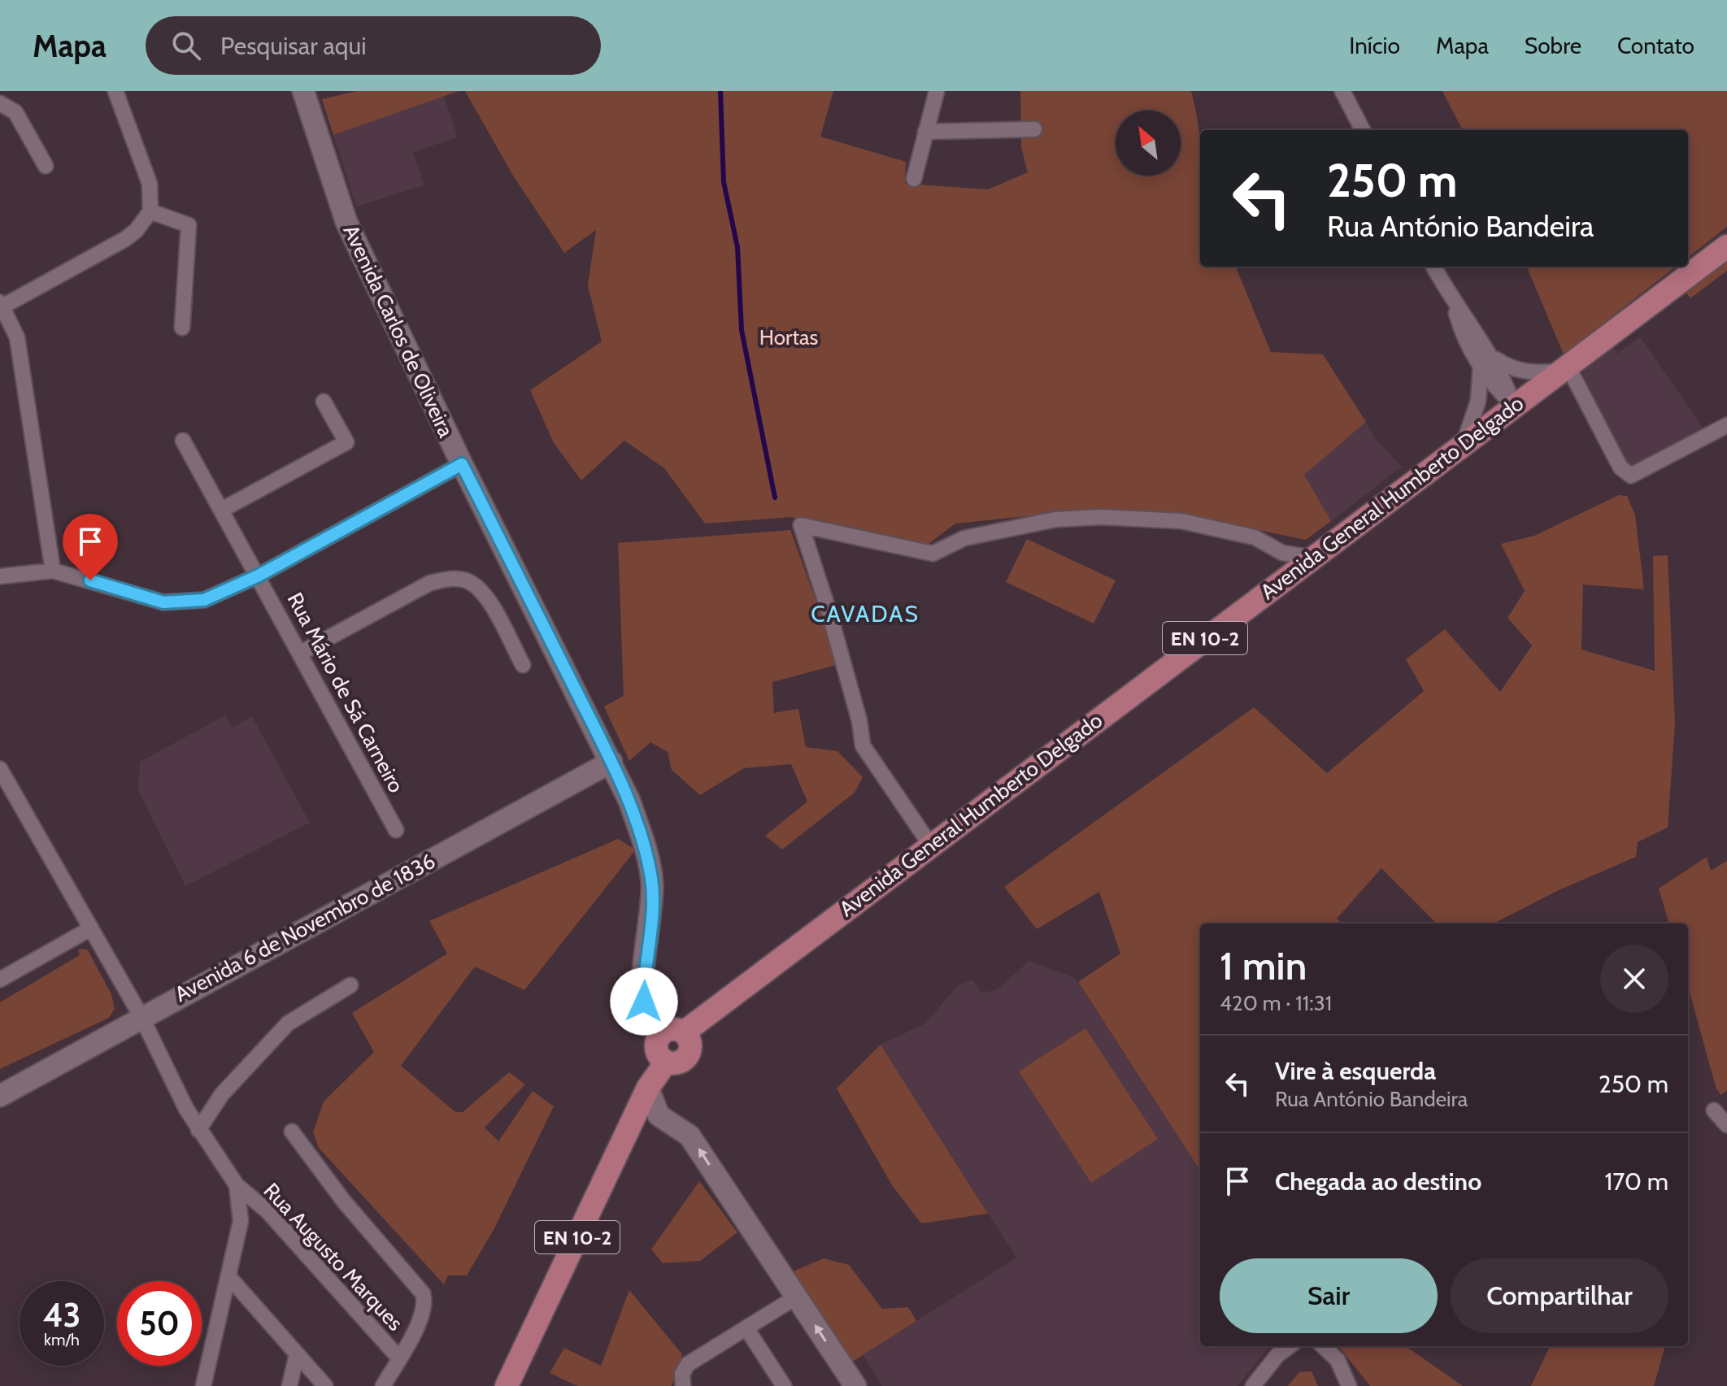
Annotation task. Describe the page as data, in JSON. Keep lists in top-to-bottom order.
{
  "streets": {
    "main road": [
      "Avenida Carlos de Oliveira",
      "Avenida General Humberto Delgado",
      "EN 10-2",
      "Avenida 6 de Novembro de 1836"
    ],
    "street": ["Rua Mário de Sá Carneiro", "Rua Augusto Marques"]
  },
  "crossings": [
    ["Avenida Carlos de Oliveira", "Avenida General Humberto Delgado"],
    ["Avenida Carlos de Oliveira", "EN 10-2"],
    ["Avenida Carlos de Oliveira", "Avenida 6 de Novembro de 1836"],
    ["Avenida General Humberto Delgado", "EN 10-2"]
  ],
  "districts": ["CAVADAS"],
  "parks": ["Hortas"],
  "north": "top left",
  "page": {
    "header": "Mapa",
    "search": "Pesquisar aqui",
    "nav": [
      "Início",
      "Mapa",
      "Sobre",
      "Contato"
    ],
    "turn": ["250 m", "Rua António Bandeira"],
    "heading": ["1 min", "420 m · 11:31"],
    "list": [
      {
        "name": "Vire à esquerda",
        "note": "Rua António Bandeira",
        "value": "250 m"
      },
      {
        "name": "Chegada ao destino",
        "value": "170 m"
      }
    ],
    "buttons": ["Sair", "Compartilhar"],
    "speed": "43 km/h",
    "limit": "50"
  }
}
